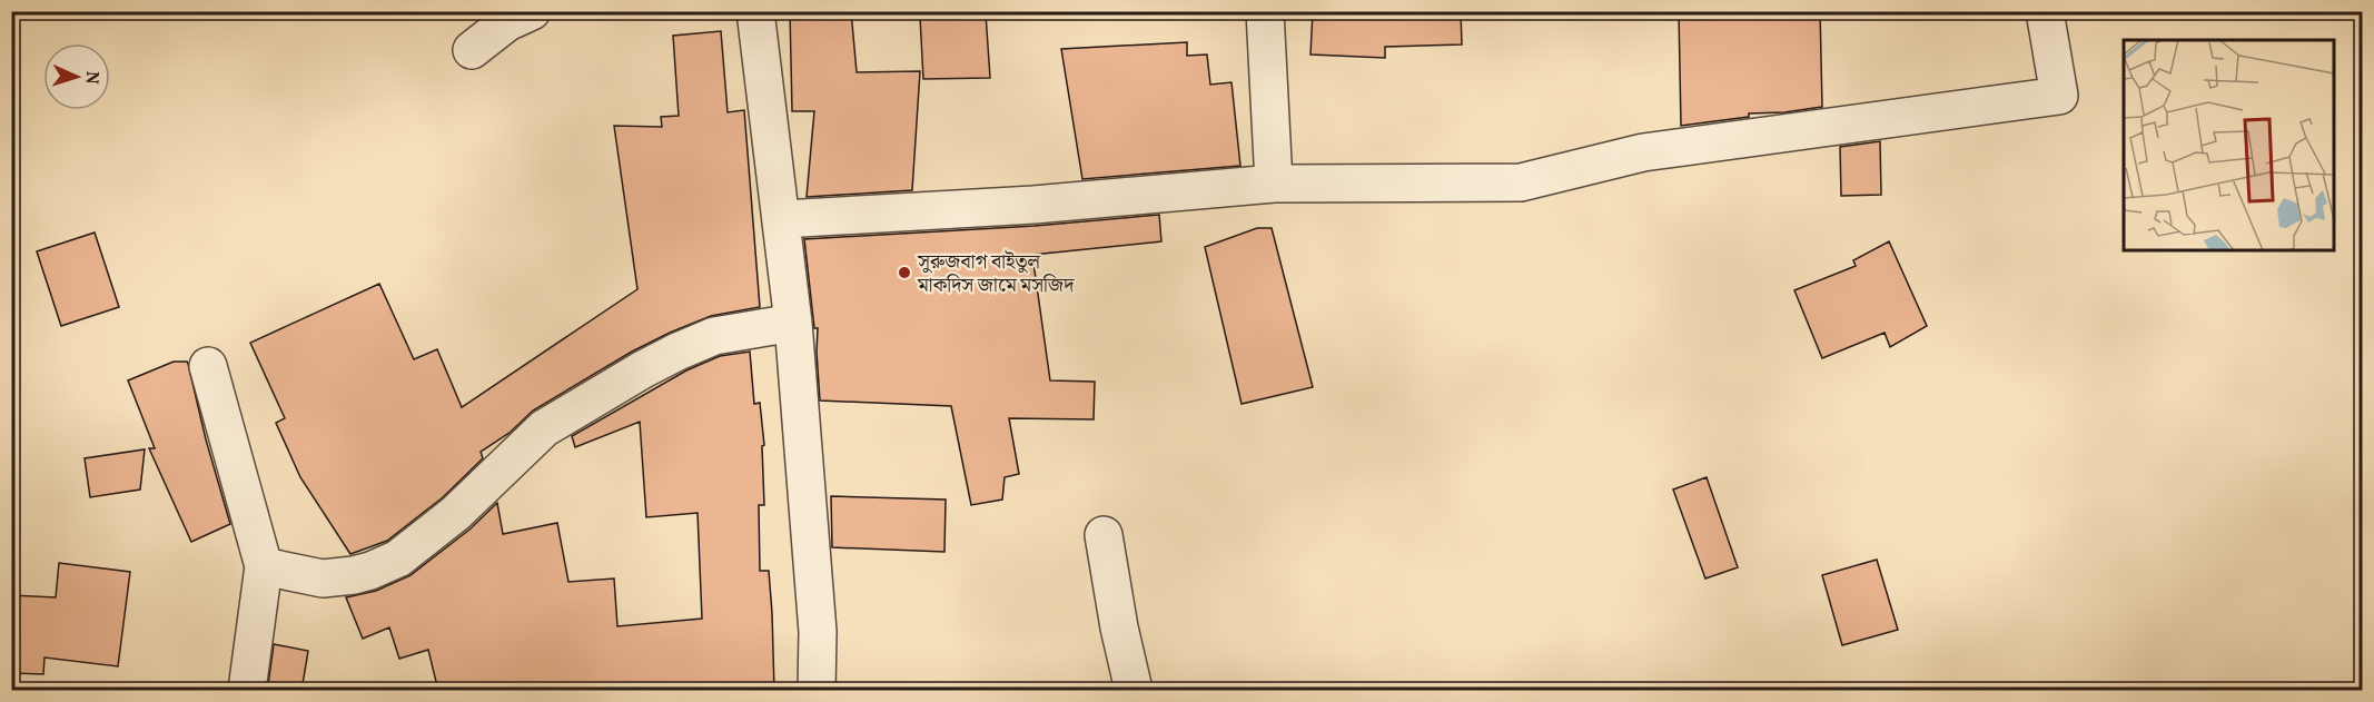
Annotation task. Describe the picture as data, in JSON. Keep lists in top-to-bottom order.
{
  "places": ["সুরুজবাগ বাইতুল মাকদিস জামে মসজিদ"],
  "north": "right"
}
